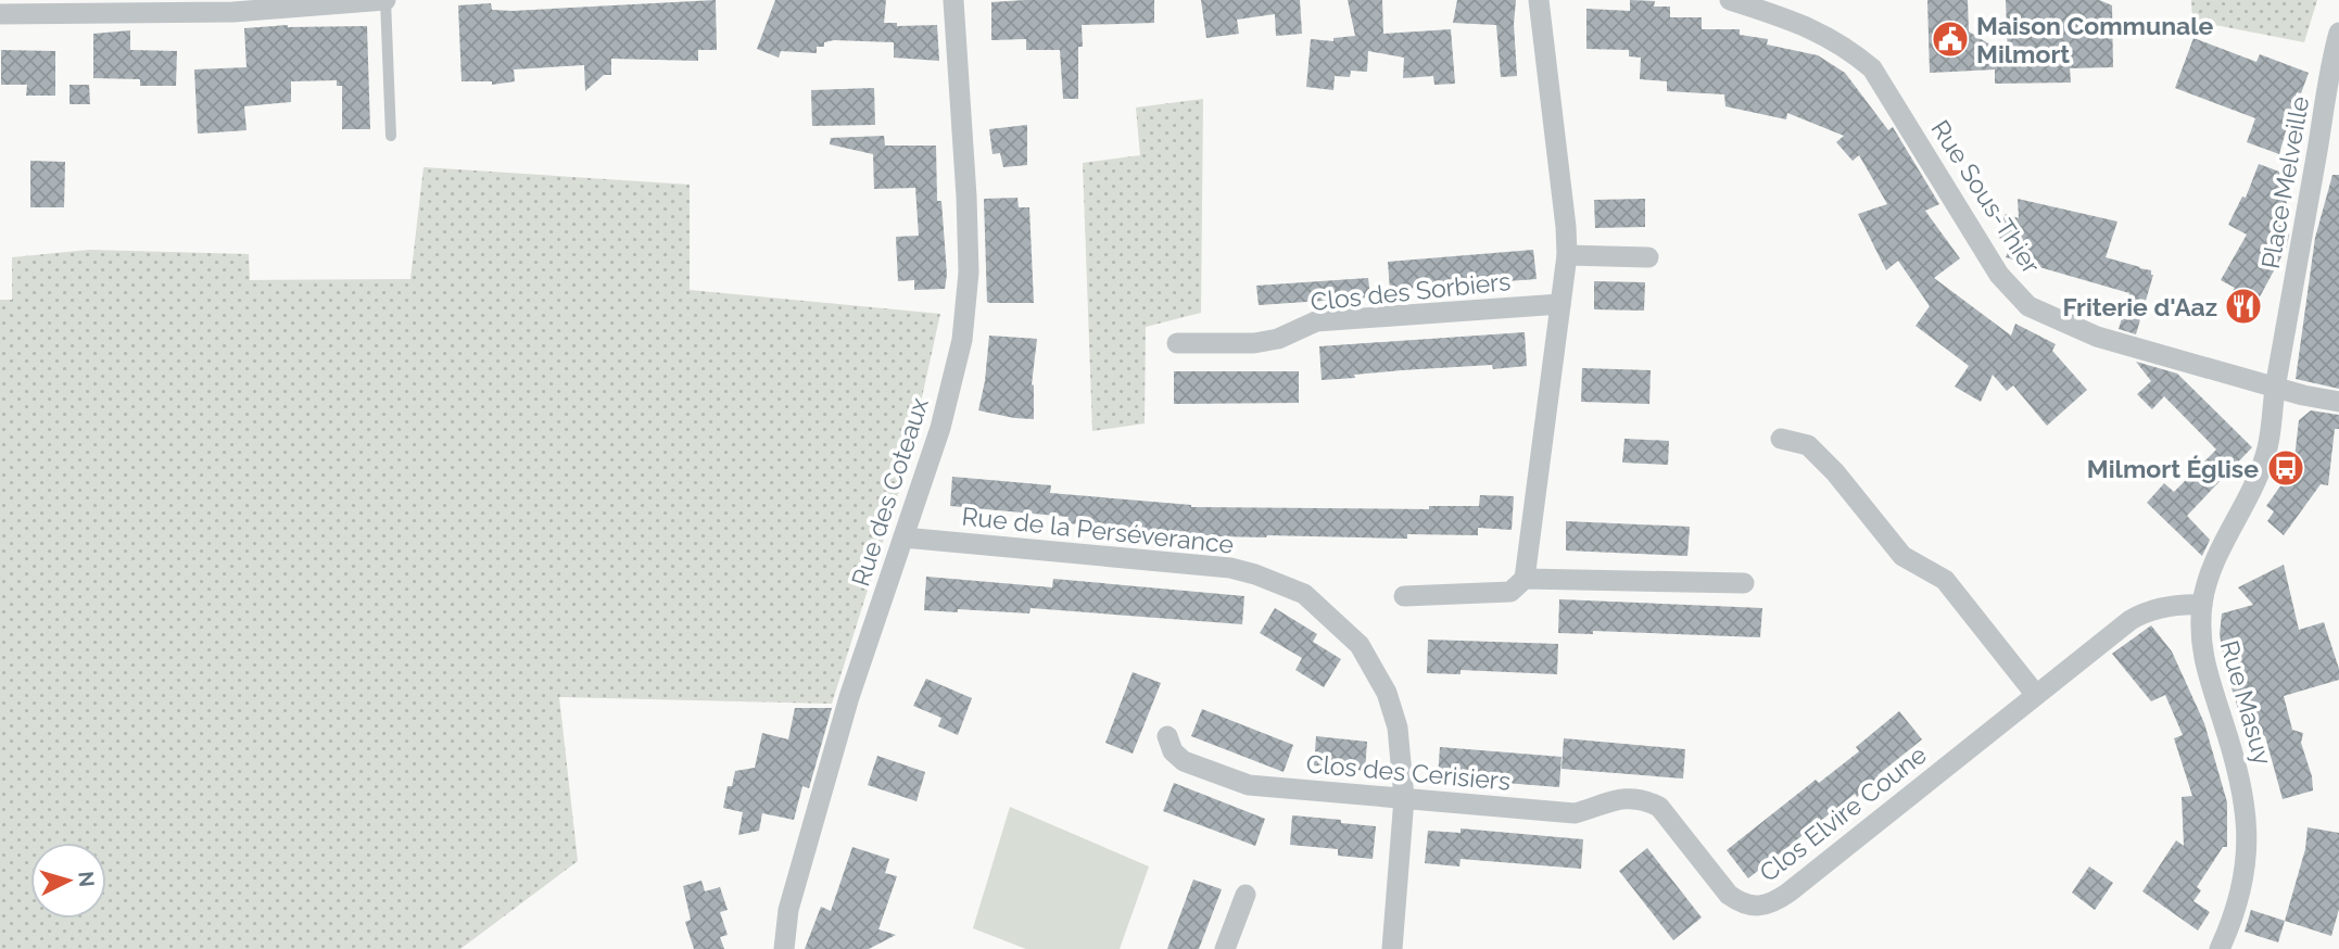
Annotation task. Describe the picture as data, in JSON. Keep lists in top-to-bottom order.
{
  "streets": {
    "street": [
      "Place Melveille",
      "Rue Sous-Thier",
      "Clos des Sorbiers",
      "Rue des Coteaux",
      "Rue de la Perséverance",
      "Rue Masuy",
      "Clos des Cerisiers",
      "Clos Elvire Coune"
    ]
  },
  "crossings": [
    ["Place Melveille", "Rue Sous-Thier"],
    ["Place Melveille", "Rue Masuy"],
    ["Rue Sous-Thier", "Rue Masuy"],
    ["Rue des Coteaux", "Rue de la Perséverance"],
    ["Rue de la Perséverance", "Clos des Cerisiers"],
    ["Rue Masuy", "Clos Elvire Coune"],
    ["Clos des Cerisiers", "Clos Elvire Coune"]
  ],
  "places": {
    "public building": ["Maison Communale Milmort"],
    "restaurant": ["Friterie d'Aaz"],
    "bus stop": ["Milmort Église"]
  },
  "north": "right"
}
